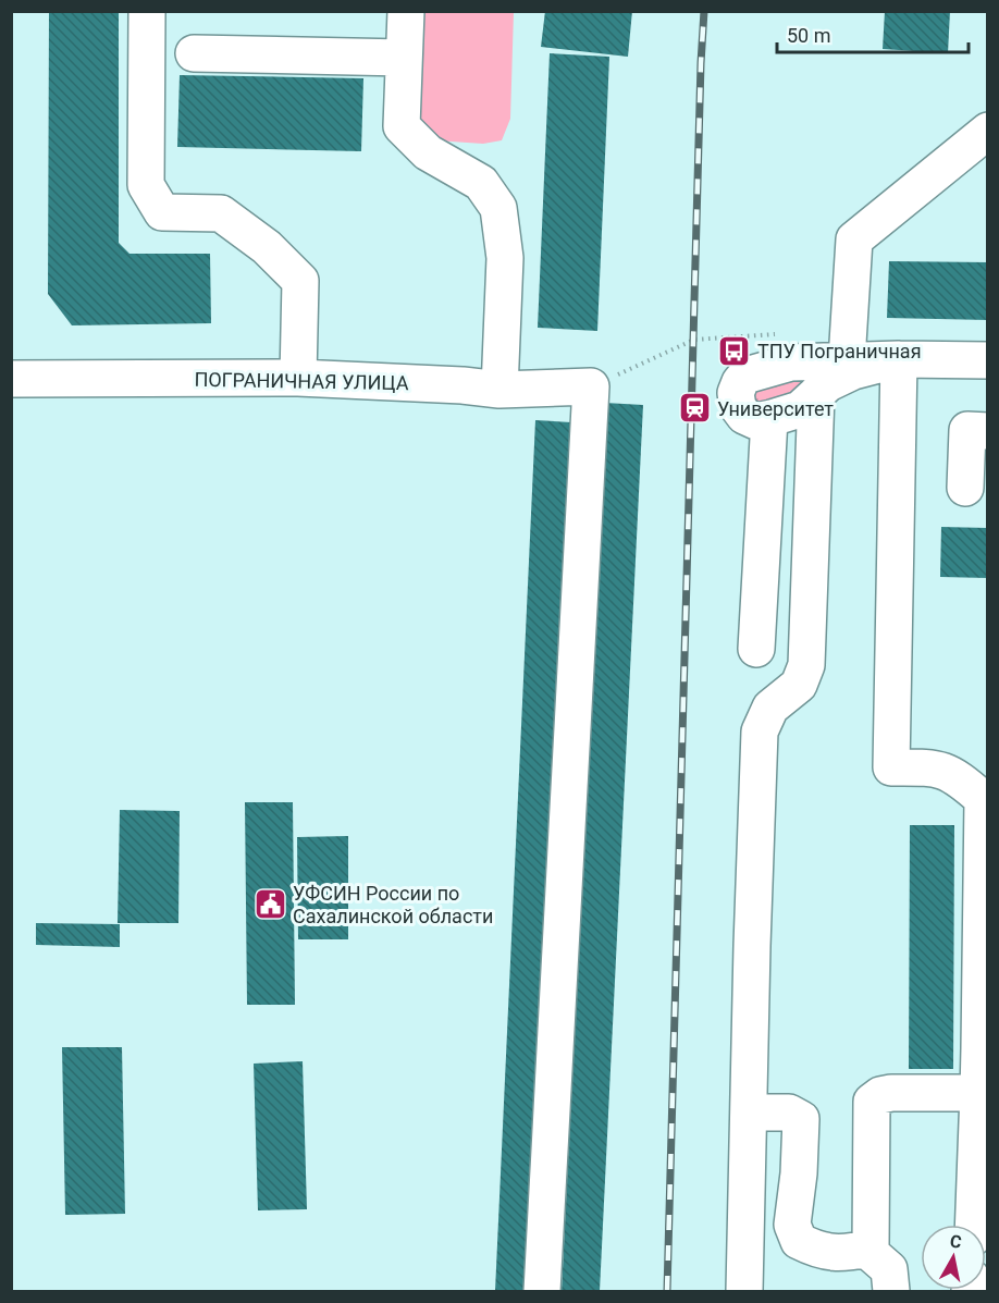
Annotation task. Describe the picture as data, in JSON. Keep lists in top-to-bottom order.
{
  "streets": {
    "street": ["ПОГРАНИЧНАЯ УЛИЦА"]
  },
  "places": {
    "bus stop": ["ТПУ Пограничная"],
    "station": ["Университет"],
    "public building": ["УФСИН России по Сахалинской области"]
  },
  "scale_bar": "50 m",
  "north": "top"
}
